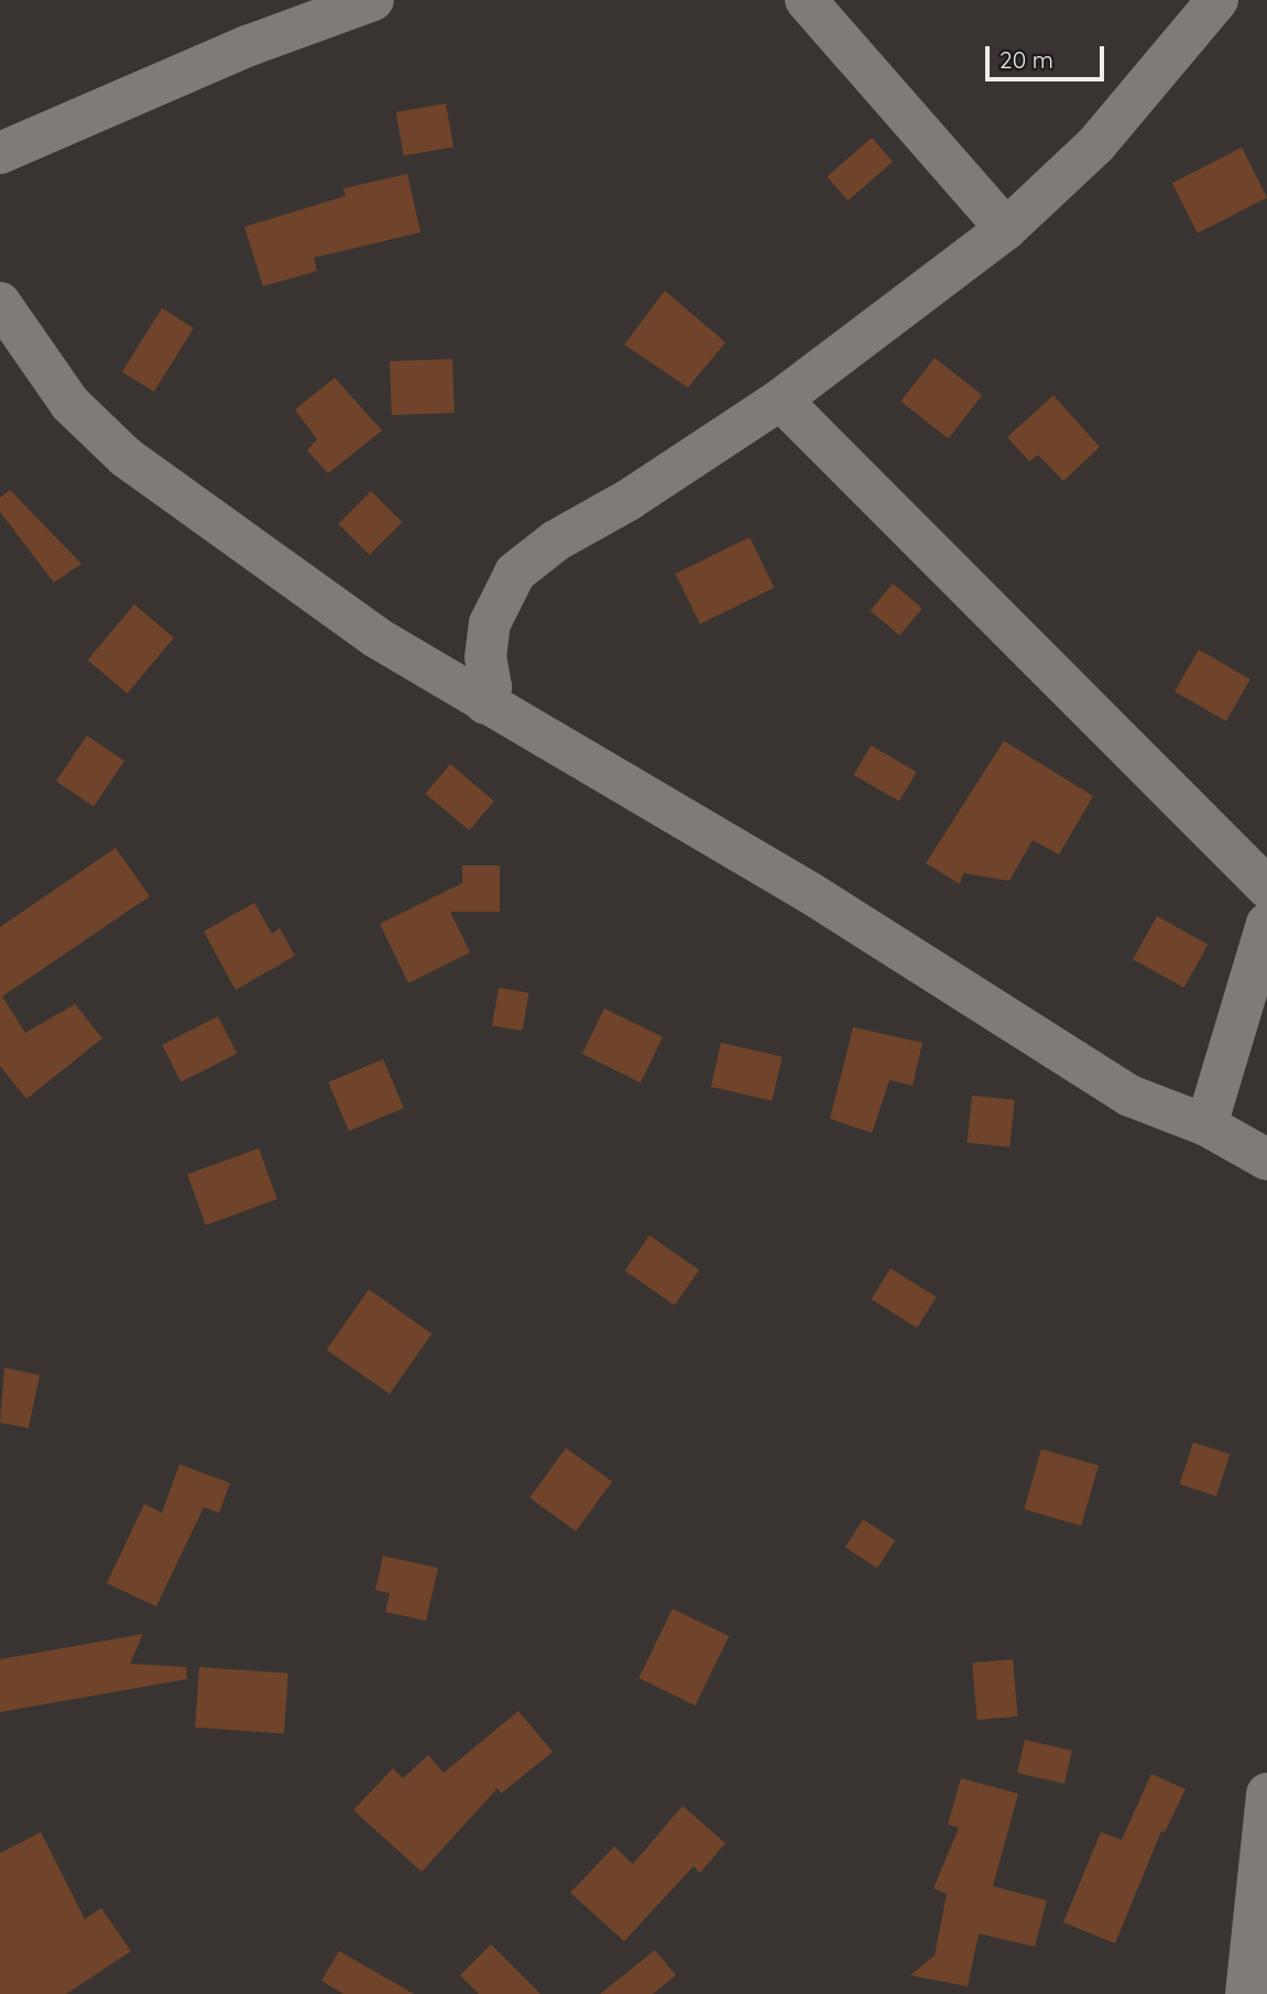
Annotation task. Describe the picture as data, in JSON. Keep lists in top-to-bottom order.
{
  "scale_bar": "20 m"
}
